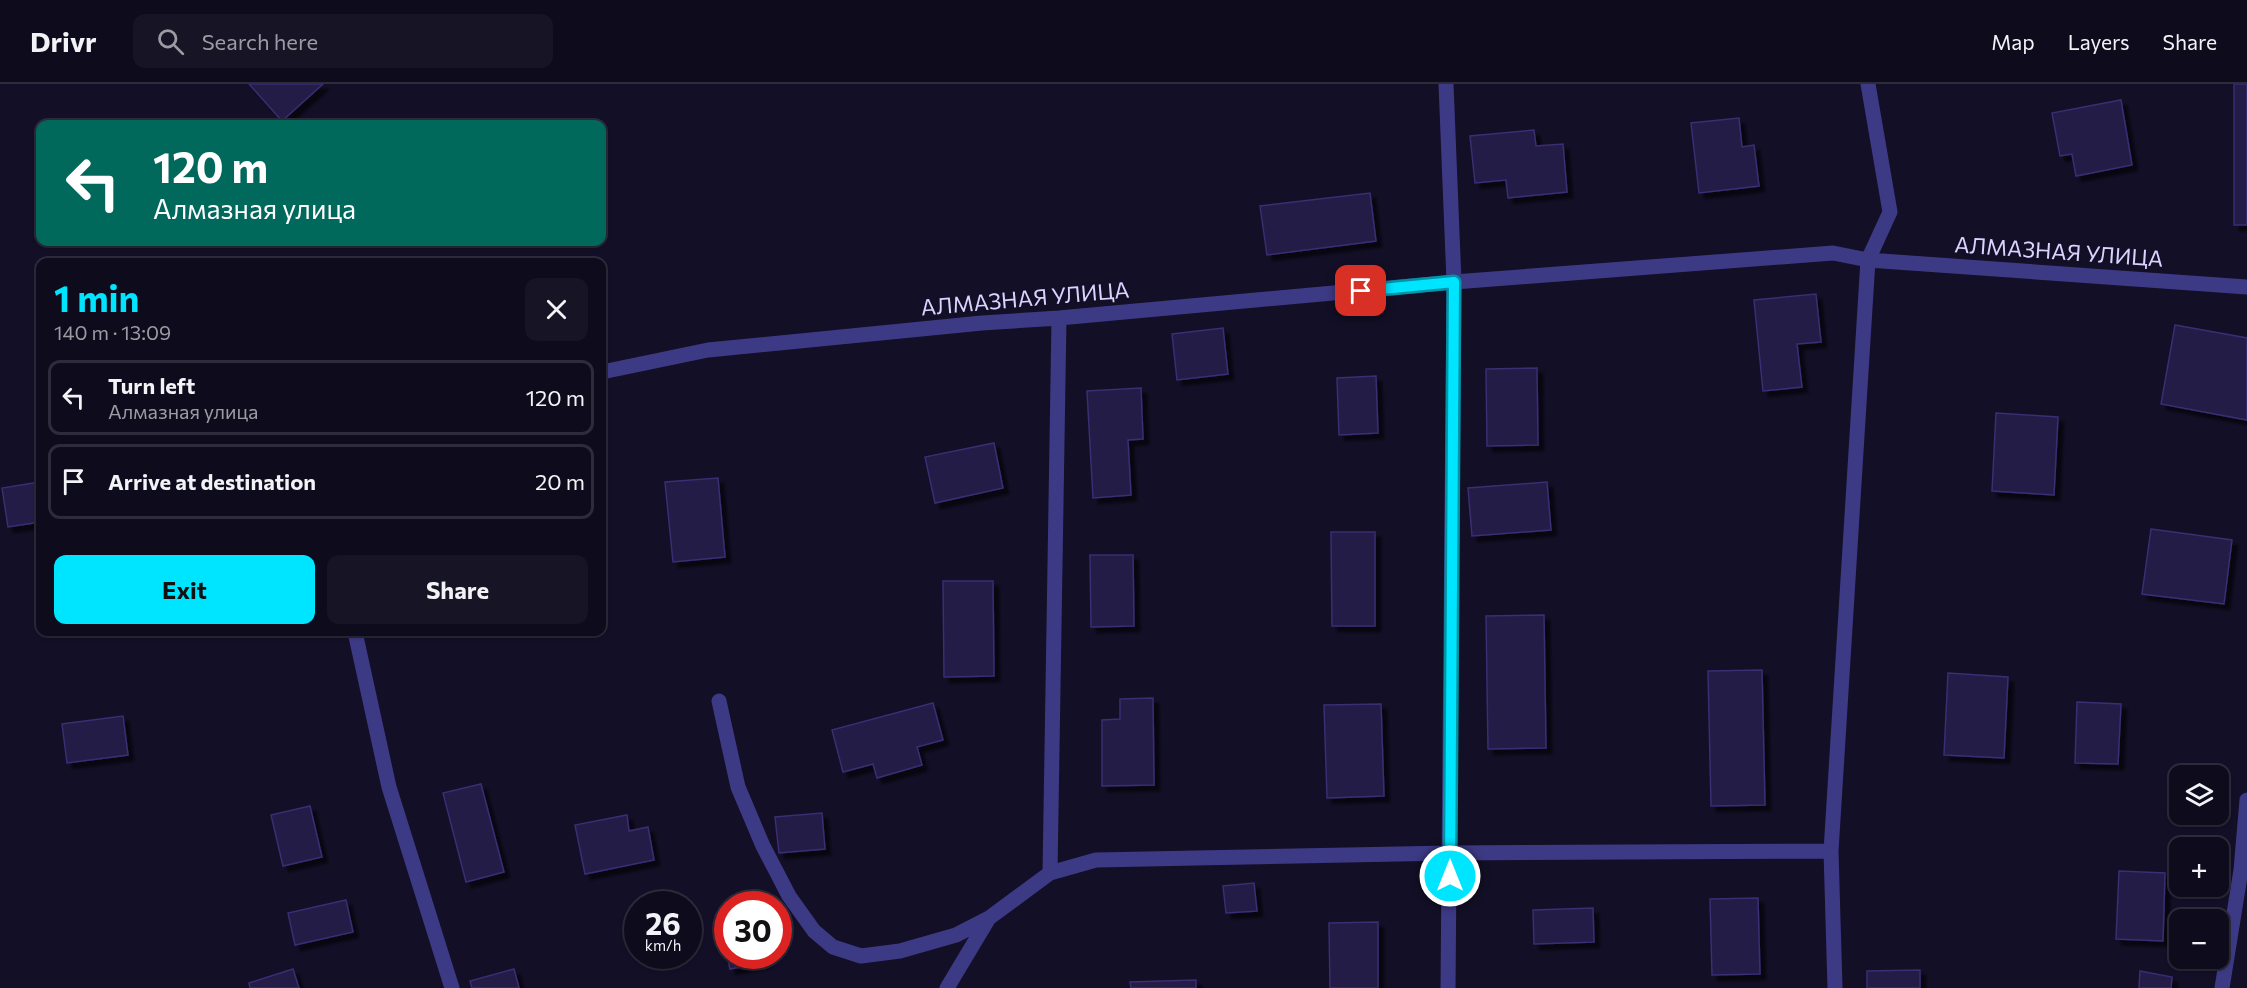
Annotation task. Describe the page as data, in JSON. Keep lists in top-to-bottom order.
{
  "streets": {
    "street": ["АЛМАЗНАЯ УЛИЦА"]
  },
  "page": {
    "header": "Drivr",
    "search": "Search here",
    "nav": ["Map", "Layers", "Share"],
    "turn": ["120 m", "Алмазная улица"],
    "heading": ["1 min", "140 m · 13:09"],
    "list": [
      {
        "name": "Turn left",
        "note": "Алмазная улица",
        "value": "120 m"
      },
      {
        "name": "Arrive at destination",
        "value": "20 m"
      }
    ],
    "buttons": ["Exit", "Share"],
    "map_buttons": ["+", "−"],
    "speed": "26 km/h",
    "limit": "30"
  }
}
